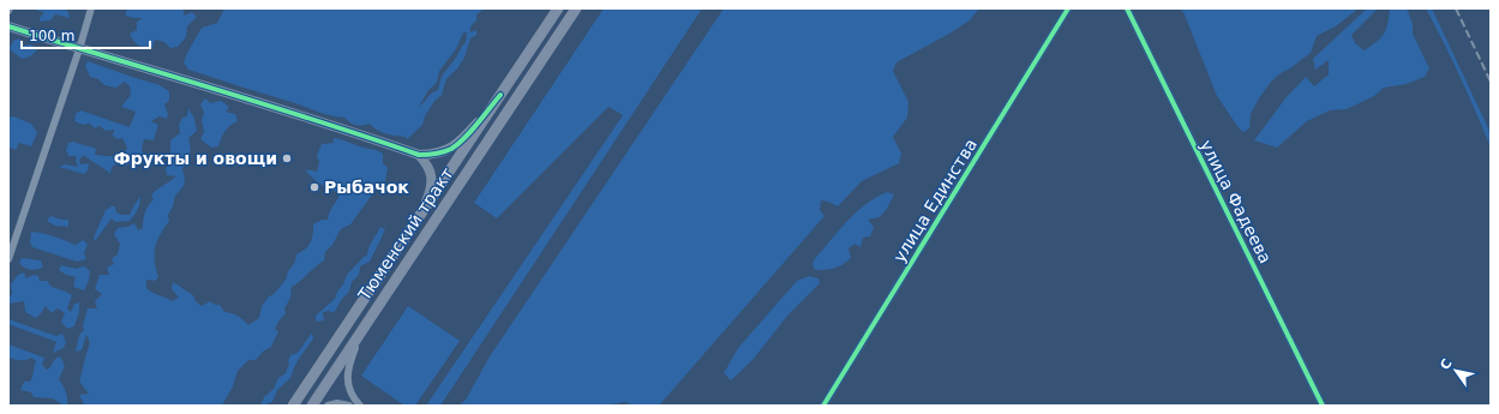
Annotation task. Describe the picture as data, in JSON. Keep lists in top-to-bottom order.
{
  "streets": {
    "main road": ["Тюменский тракт"],
    "street": ["улица Единства", "улица Фадеева"]
  },
  "places": ["Фрукты и овощи", "Рыбачок"],
  "scale_bar": "100 m",
  "north": "top left"
}
